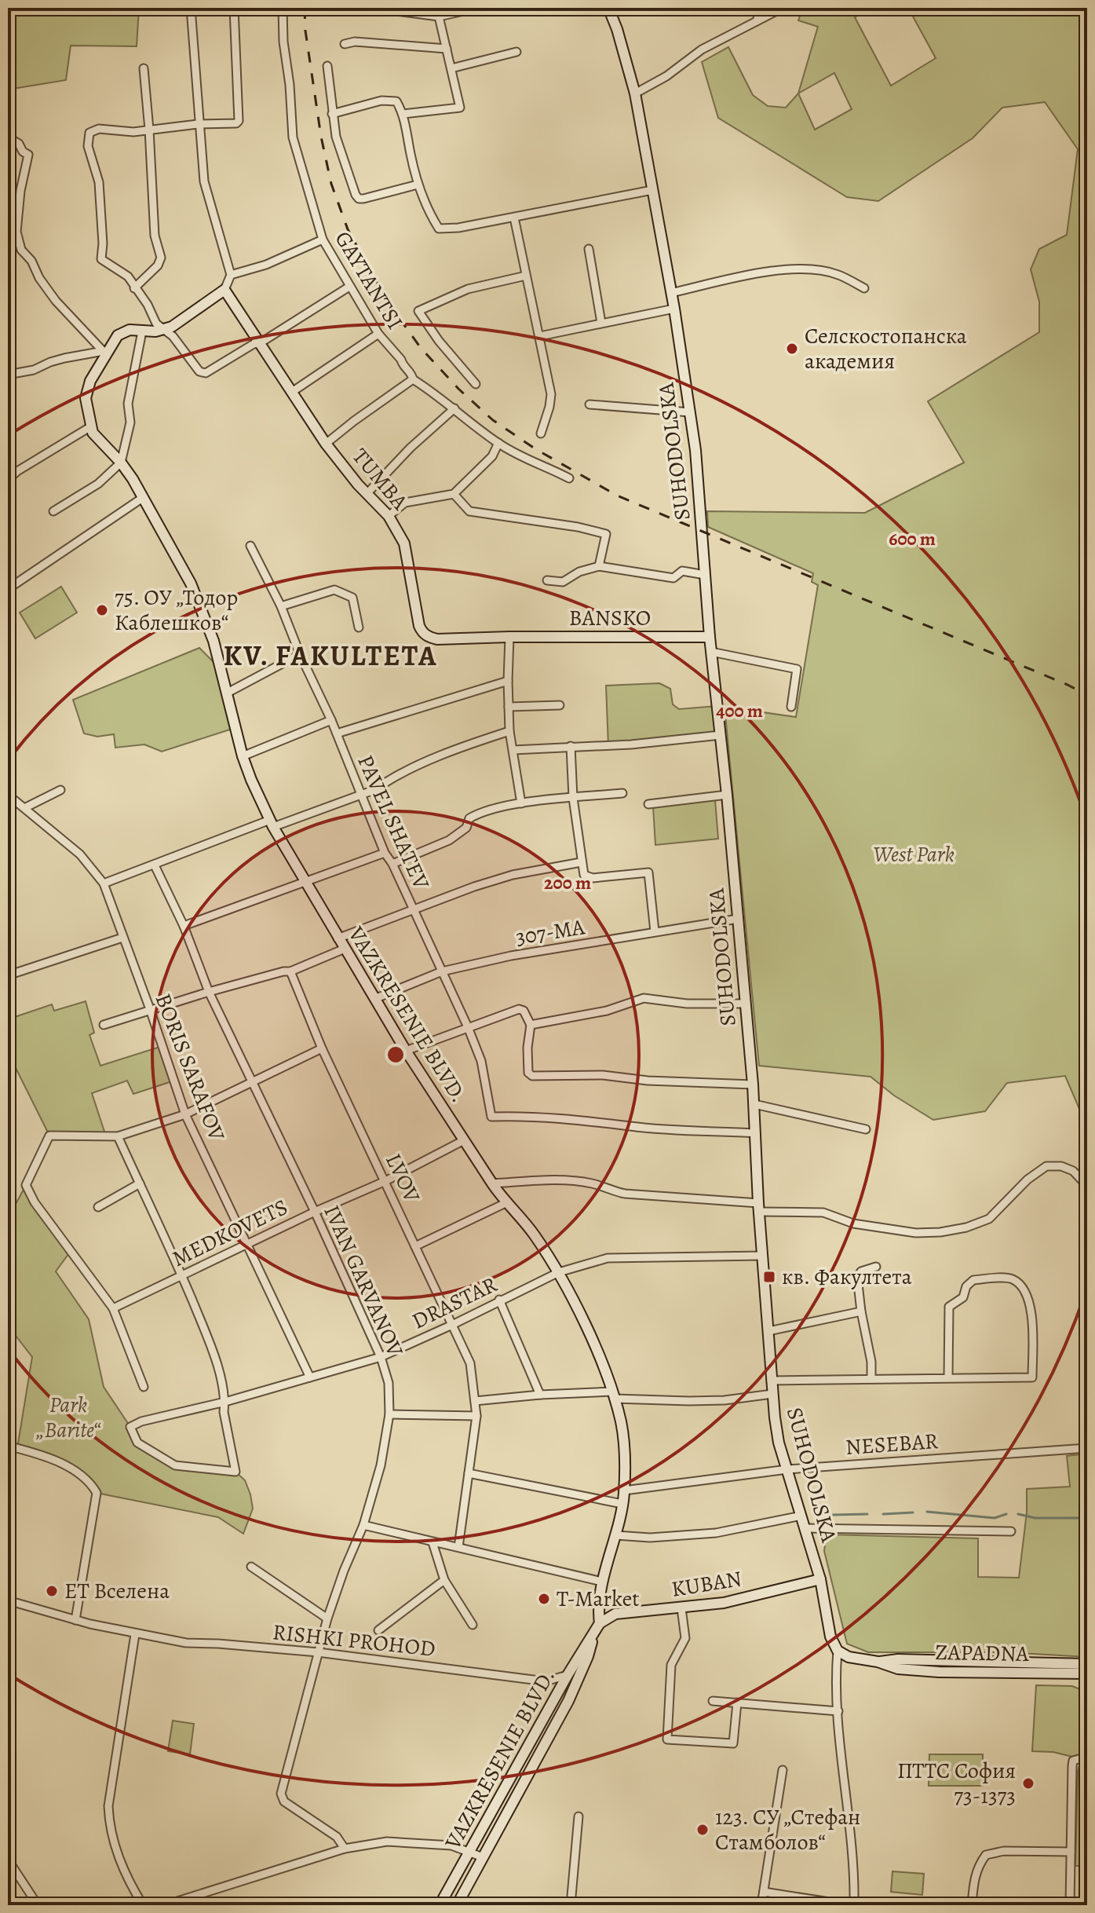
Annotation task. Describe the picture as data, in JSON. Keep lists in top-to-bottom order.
{
  "streets": {
    "street": [
      "GAYTANTSI",
      "SUHODOLSKA",
      "TUMBA",
      "BANSKO",
      "PAVEL SHATEV",
      "307-МА",
      "VAZKRESENIE BLVD.",
      "BORIS SARAFOV",
      "LVOV",
      "MEDKOVETS",
      "IVAN GARVANOV",
      "DRASTAR",
      "NESEBAR",
      "KUBAN",
      "RISHKI PROHOD",
      "ZAPADNA"
    ]
  },
  "crossings": [
    ["SUHODOLSKA", "BANSKO"],
    ["SUHODOLSKA", "PAVEL SHATEV"],
    ["SUHODOLSKA", "307-МА"],
    ["SUHODOLSKA", "DRASTAR"],
    ["SUHODOLSKA", "NESEBAR"],
    ["SUHODOLSKA", "KUBAN"],
    ["SUHODOLSKA", "ZAPADNA"],
    ["TUMBA", "BANSKO"],
    ["PAVEL SHATEV", "307-МА"],
    ["307-МА", "VAZKRESENIE BLVD."],
    ["VAZKRESENIE BLVD.", "MEDKOVETS"],
    ["VAZKRESENIE BLVD.", "DRASTAR"],
    ["VAZKRESENIE BLVD.", "NESEBAR"],
    ["VAZKRESENIE BLVD.", "KUBAN"],
    ["VAZKRESENIE BLVD.", "RISHKI PROHOD"],
    ["BORIS SARAFOV", "MEDKOVETS"],
    ["BORIS SARAFOV", "DRASTAR"],
    ["LVOV", "MEDKOVETS"],
    ["LVOV", "DRASTAR"],
    ["MEDKOVETS", "IVAN GARVANOV"],
    ["IVAN GARVANOV", "DRASTAR"],
    ["IVAN GARVANOV", "RISHKI PROHOD"]
  ],
  "districts": ["KV. FAKULTETA"],
  "parks": ["West Park", "Park „Barite“"],
  "places": {
    "other": [
      "Селскостопанска академия",
      "75. ОУ „Тодор Каблешков“",
      "ЕТ Вселена",
      "T-Market",
      "ПТТС София 73-1373",
      "123. СУ „Стефан Стамболов“"
    ],
    "transit": ["кв. Факултета"]
  },
  "rings": ["600 m", "400 m", "200 m"]
}
